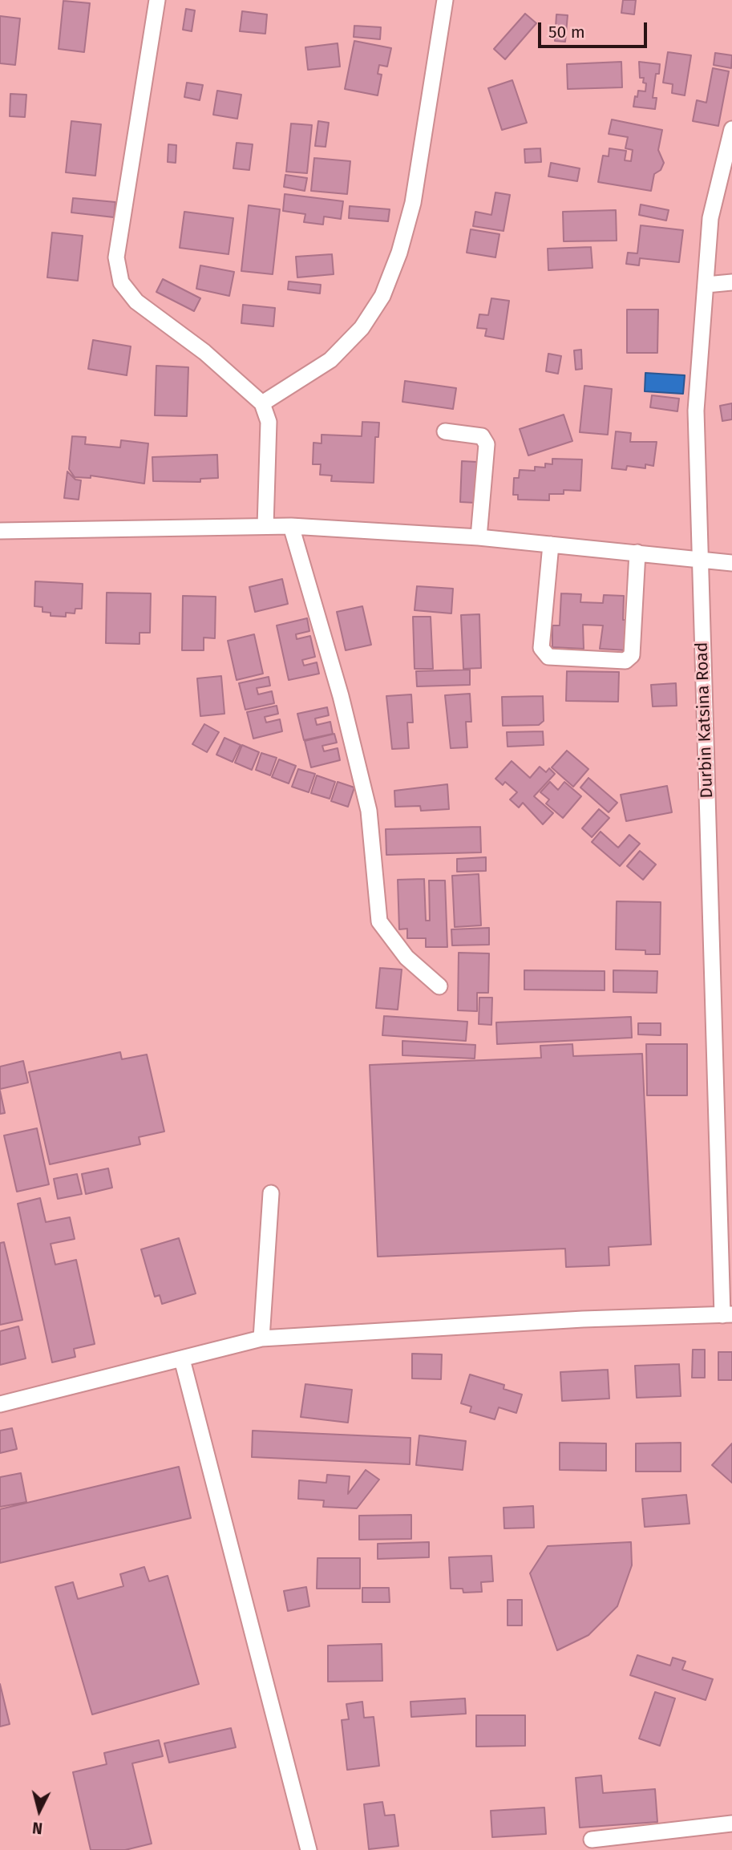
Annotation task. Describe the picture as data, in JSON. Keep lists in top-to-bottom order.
{
  "streets": {
    "street": ["Durbin Katsina Road"]
  },
  "scale_bar": "50 m",
  "north": "bottom"
}
